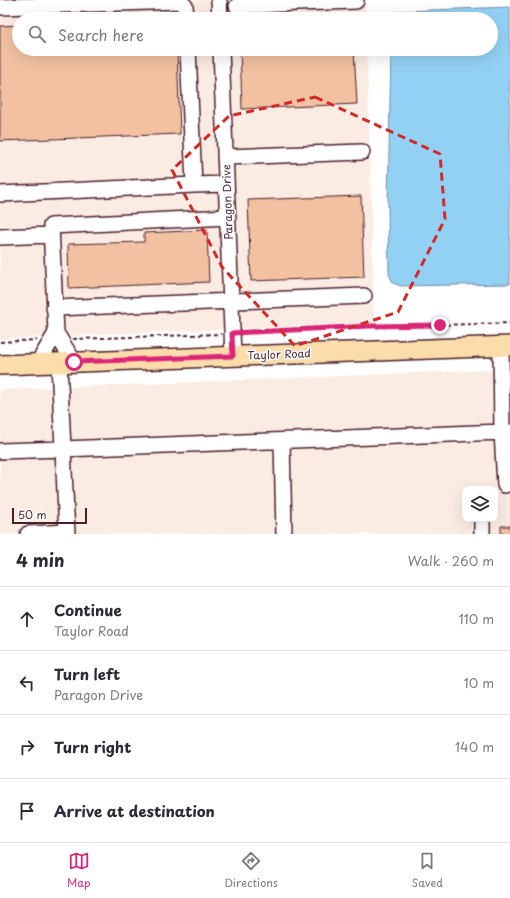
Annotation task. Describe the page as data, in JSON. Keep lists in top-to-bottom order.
{
  "streets": {
    "main road": ["Taylor Road"],
    "street": ["Paragon Drive"]
  },
  "crossings": [
    ["Paragon Drive", "Taylor Road"]
  ],
  "scale_bar": "50 m",
  "page": {
    "search": "Search here",
    "scale": "50 m",
    "heading": ["4 min", "Walk · 260 m"],
    "list": [
      ["Continue", "Taylor Road", "110 m"],
      ["Turn left", "Paragon Drive", "10 m"],
      ["Turn right", "140 m"],
      "Arrive at destination"
    ],
    "nav": ["Map", "Directions", "Saved"]
  }
}
